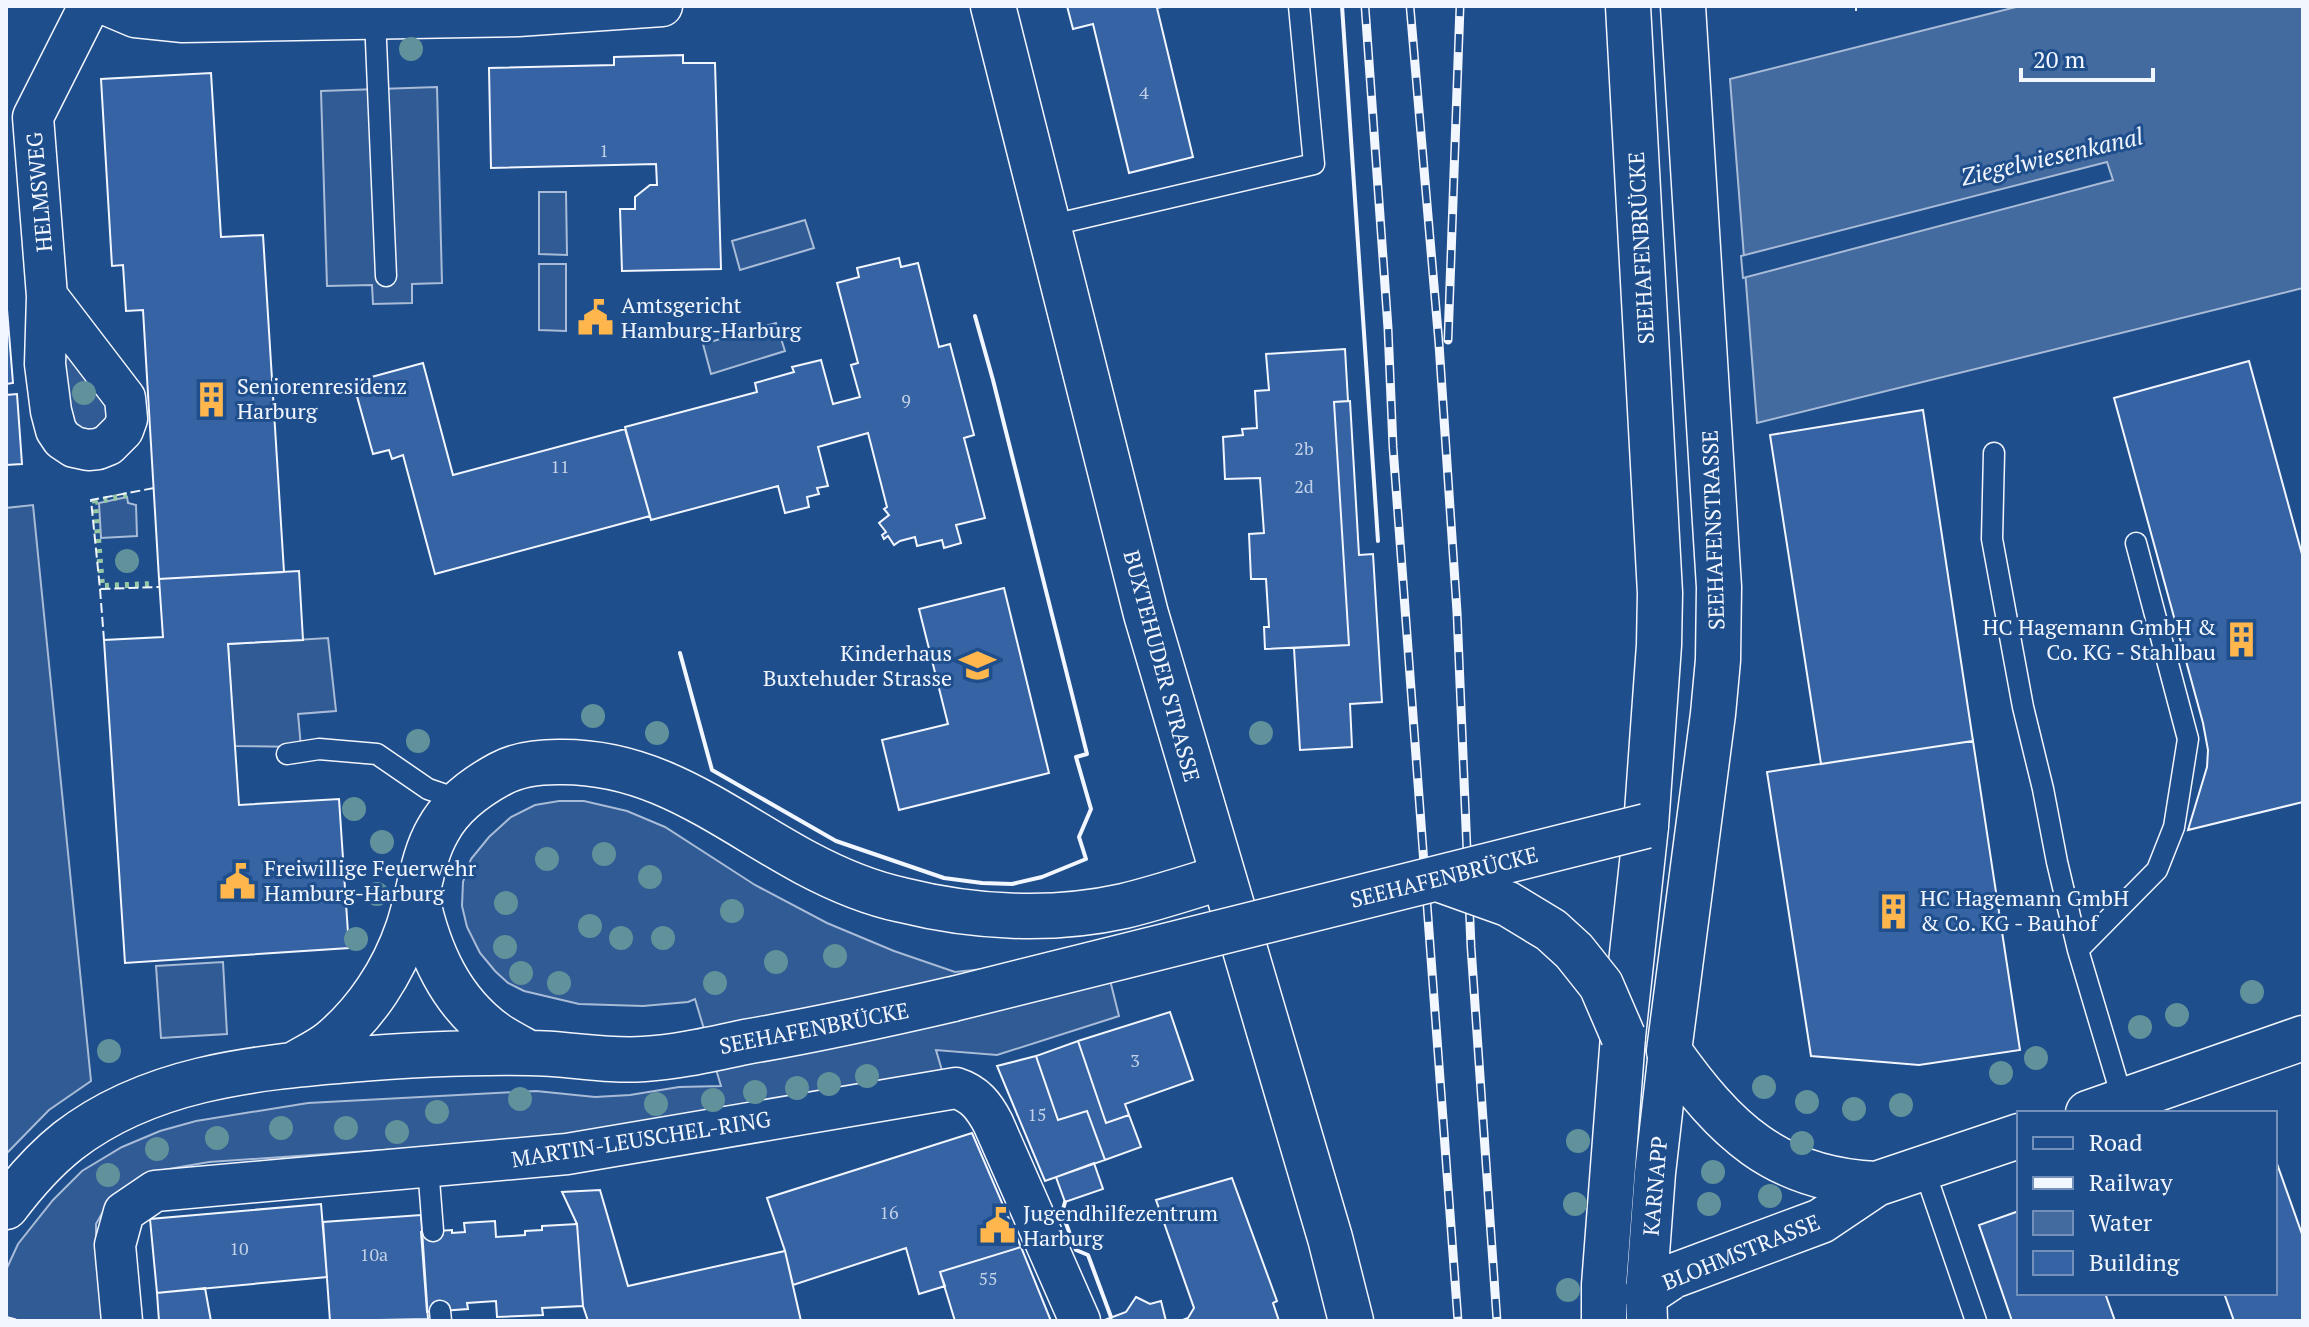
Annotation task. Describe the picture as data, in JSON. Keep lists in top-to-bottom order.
{
  "streets": {
    "main road": [
      "SEEHAFENBRÜCKE",
      "SEEHAFENSTRASSE",
      "BUXTEHUDER STRASSE",
      "BLOHMSTRASSE"
    ],
    "street": ["HELMSWEG", "MARTIN-LEUSCHEL-RING", "KARNAPP"]
  },
  "crossings": [
    ["SEEHAFENSTRASSE", "KARNAPP"],
    ["SEEHAFENSTRASSE", "BLOHMSTRASSE"],
    ["KARNAPP", "BLOHMSTRASSE"]
  ],
  "water": ["Ziegelwiesenkanal"],
  "places": {
    "public building": ["Amtsgericht Hamburg-Harburg", "Freiwillige Feuerwehr Hamburg-Harburg", "Jugendhilfezentrum Harburg"],
    "building": ["Seniorenresidenz Harburg", "HC Hagemann GmbH & Co. KG - Stahlbau", "HC Hagemann GmbH & Co. KG - Bauhof"],
    "school or university": ["Kinderhaus Buxtehuder Strasse"]
  },
  "house_numbers": [
    "4",
    "1",
    "9",
    "2b",
    "11",
    "2d",
    "3",
    "15",
    "16",
    "10",
    "10a",
    "55"
  ],
  "legend": [
    "Road",
    "Railway",
    "Water",
    "Building"
  ],
  "scale_bar": "20 m"
}
